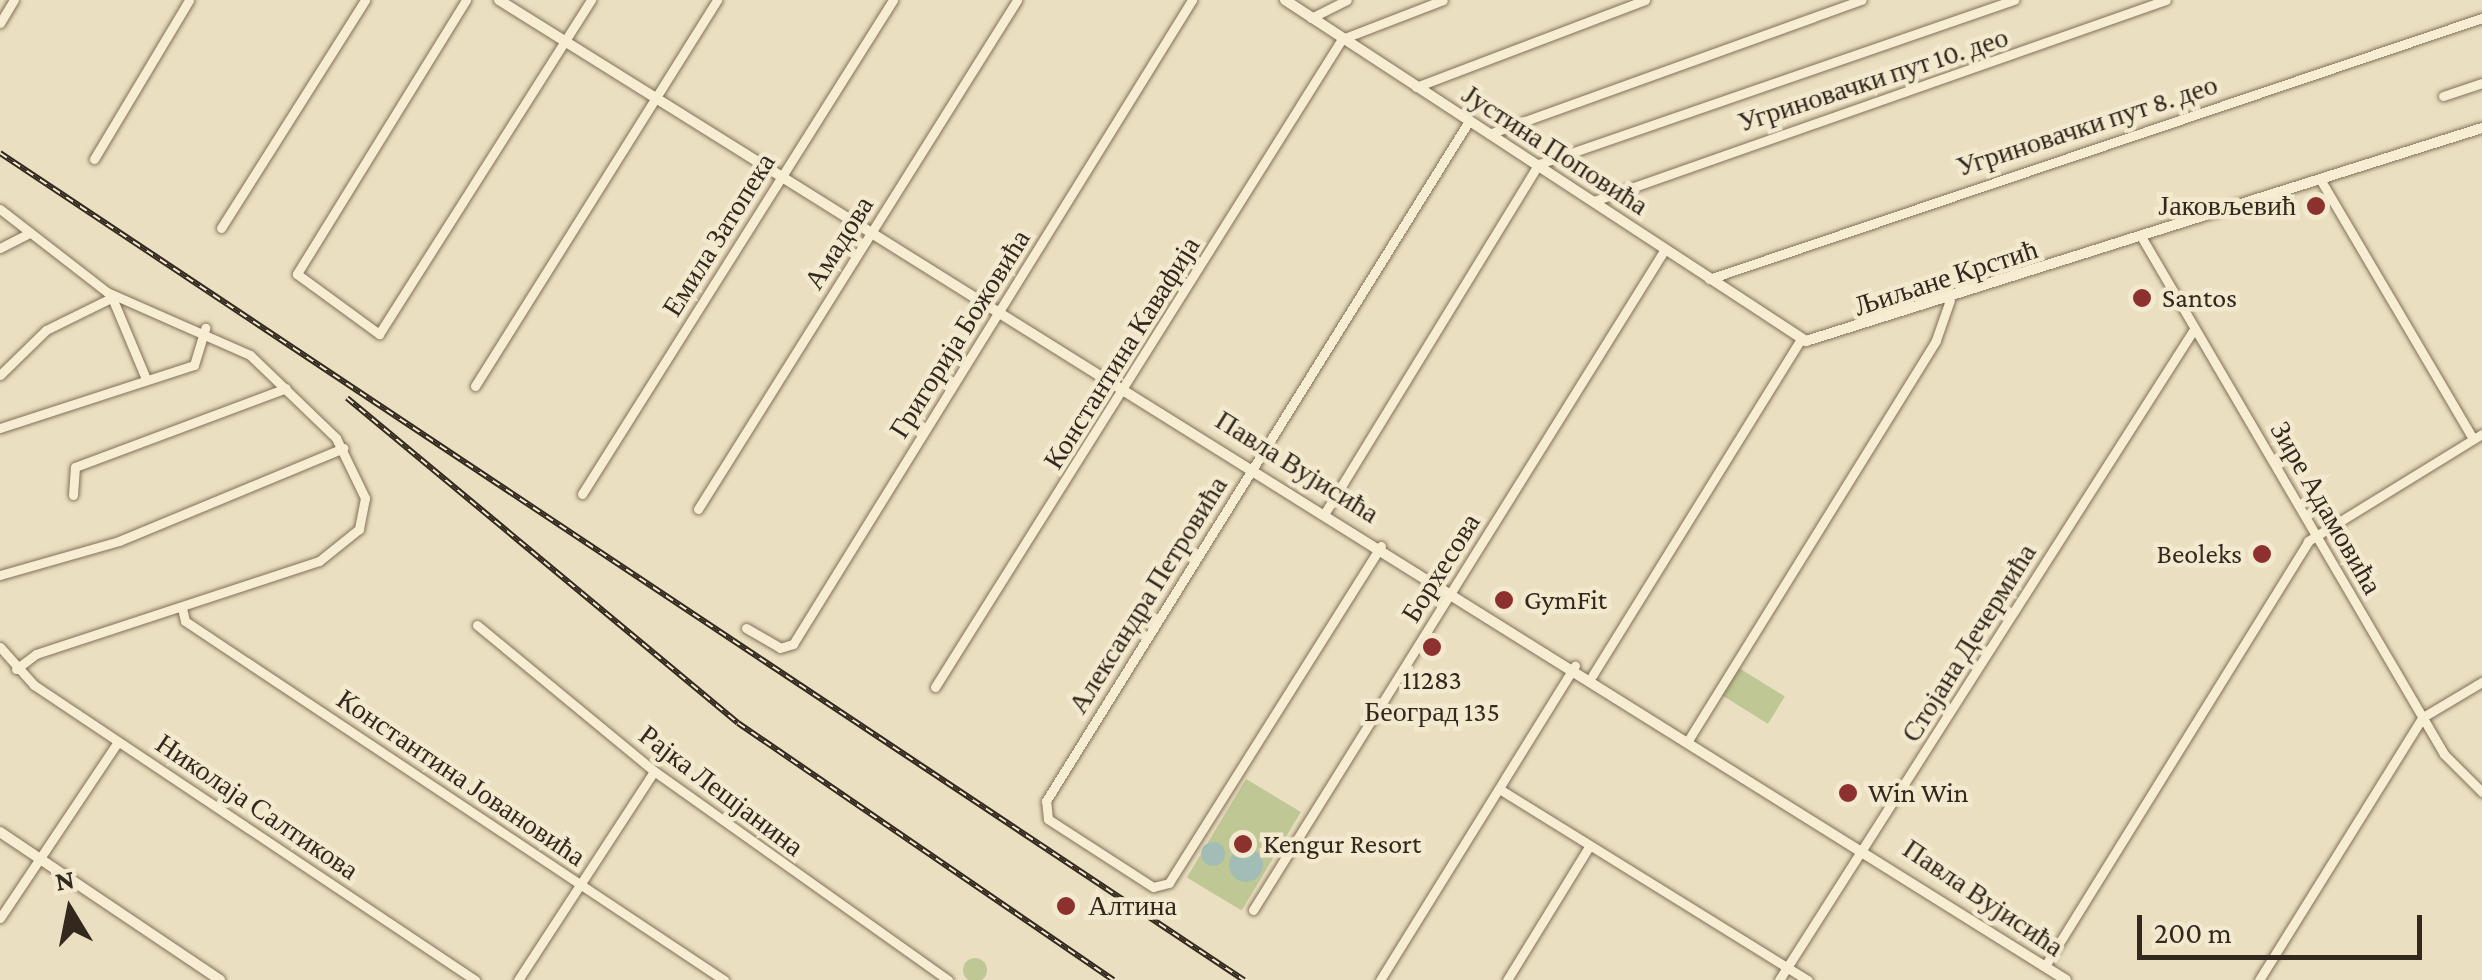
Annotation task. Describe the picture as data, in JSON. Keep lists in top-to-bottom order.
{
  "streets": {
    "street": [
      "Угриновачки пут 10. део",
      "Угриновачки пут 8. део",
      "Јустина Поповића",
      "Емила Затопека",
      "Амадова",
      "Љиљане Крстић",
      "Григорија Божовића",
      "Константина Кавафија",
      "Павла Вујисића",
      "Зире Адамовића",
      "Борхесова",
      "Александра Петровића",
      "Стојана Дечермића",
      "Константина Јовановића",
      "Рајка Лешјанина",
      "Николаја Салтикова"
    ]
  },
  "crossings": [
    ["Угриновачки пут 10. део", "Јустина Поповића"],
    ["Угриновачки пут 8. део", "Јустина Поповића"],
    ["Јустина Поповића", "Љиљане Крстић"],
    ["Јустина Поповића", "Константина Кавафија"],
    ["Јустина Поповића", "Борхесова"],
    ["Јустина Поповића", "Александра Петровића"],
    ["Емила Затопека", "Павла Вујисића"],
    ["Амадова", "Павла Вујисића"],
    ["Љиљане Крстић", "Зире Адамовића"],
    ["Григорија Божовића", "Павла Вујисића"],
    ["Константина Кавафија", "Павла Вујисића"],
    ["Павла Вујисића", "Борхесова"],
    ["Павла Вујисића", "Александра Петровића"],
    ["Павла Вујисића", "Стојана Дечермића"],
    ["Зире Адамовића", "Стојана Дечермића"]
  ],
  "places": [
    "Јаковљевић",
    "Santos",
    "Beoleks",
    "GymFit",
    "11283 Београд 135",
    "Win Win",
    "Kengur Resort",
    "Алтина"
  ],
  "scale_bar": "200 m",
  "north": "top"
}
